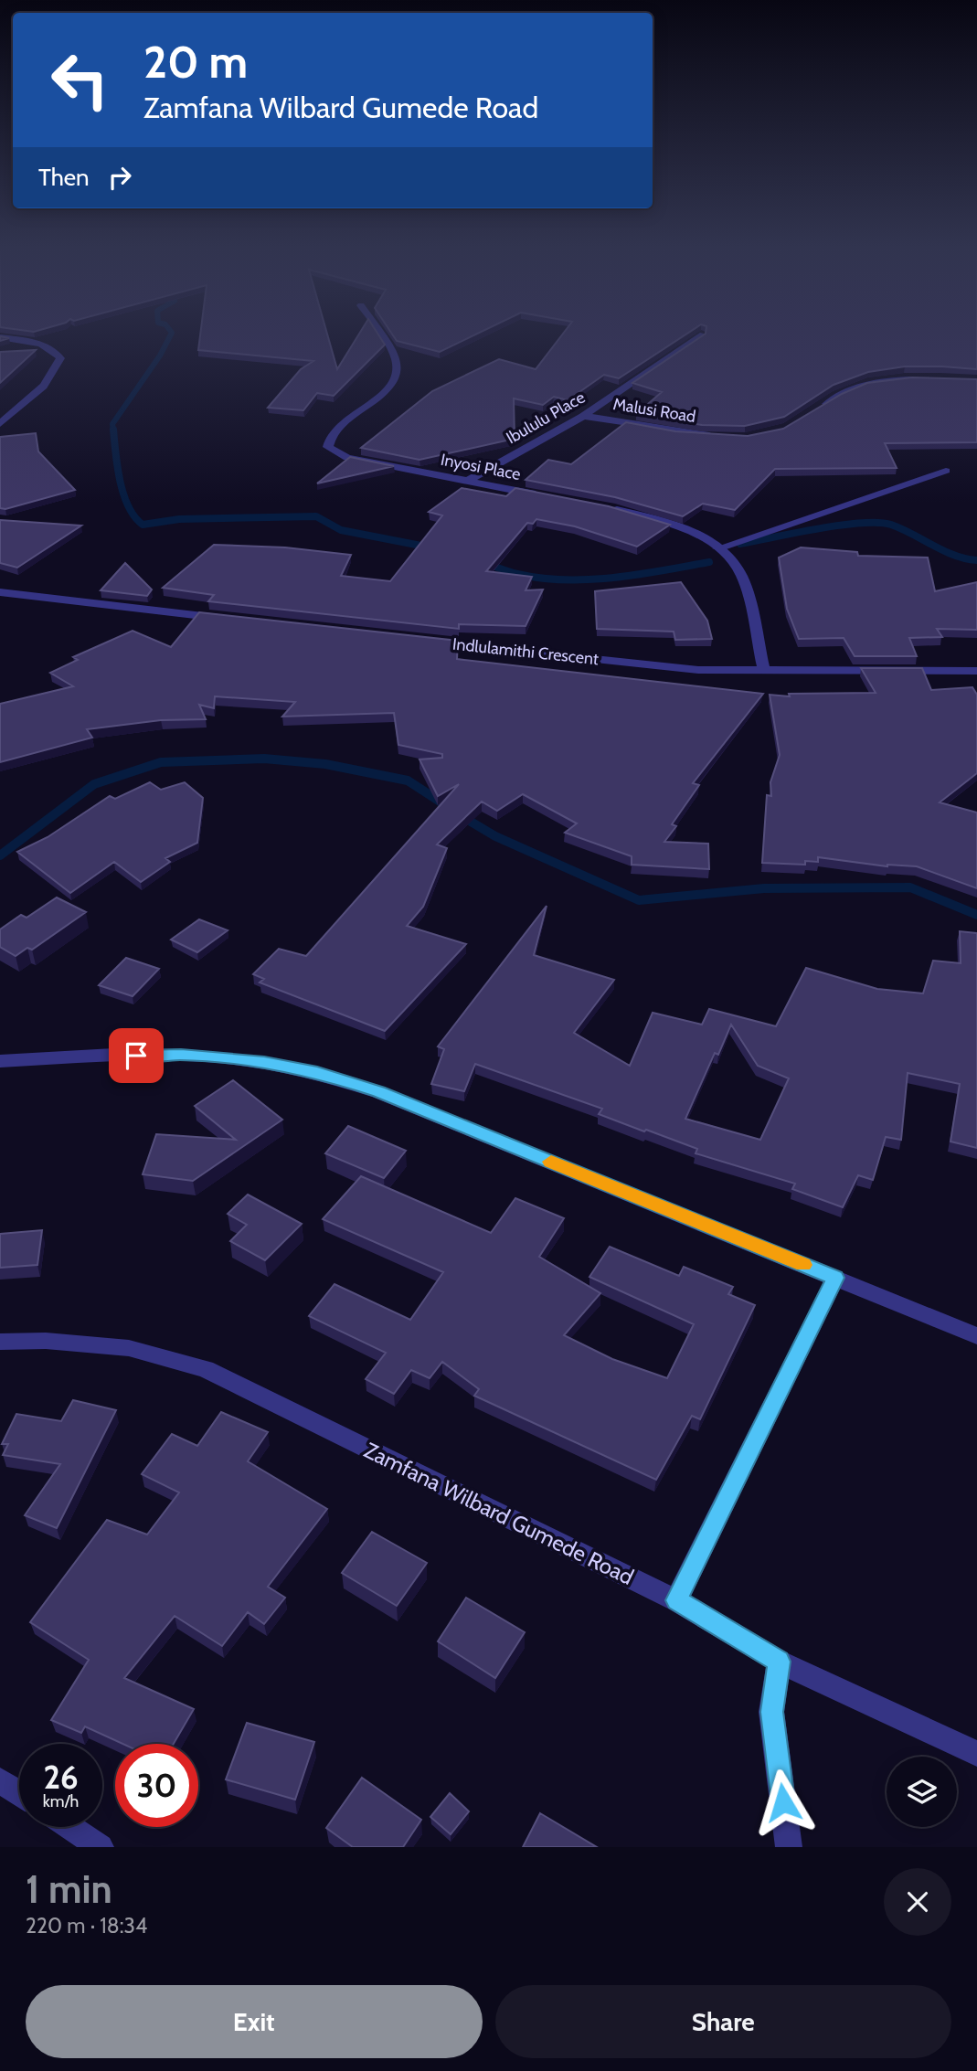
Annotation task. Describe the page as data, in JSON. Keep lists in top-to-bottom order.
{
  "streets": {
    "street": [
      "Malusi Road",
      "Ibululu Place",
      "Inyosi Place",
      "Indlulamithi Crescent",
      "Zamfana Wilbard Gumede Road"
    ]
  },
  "crossings": [
    ["Malusi Road", "Ibululu Place"],
    ["Ibululu Place", "Inyosi Place"]
  ],
  "page": {
    "turn": ["20 m", "Zamfana Wilbard Gumede Road"],
    "then": "Then",
    "speed": "26 km/h",
    "limit": "30",
    "heading": ["1 min", "220 m · 18:34"],
    "buttons": ["Exit", "Share"]
  }
}
